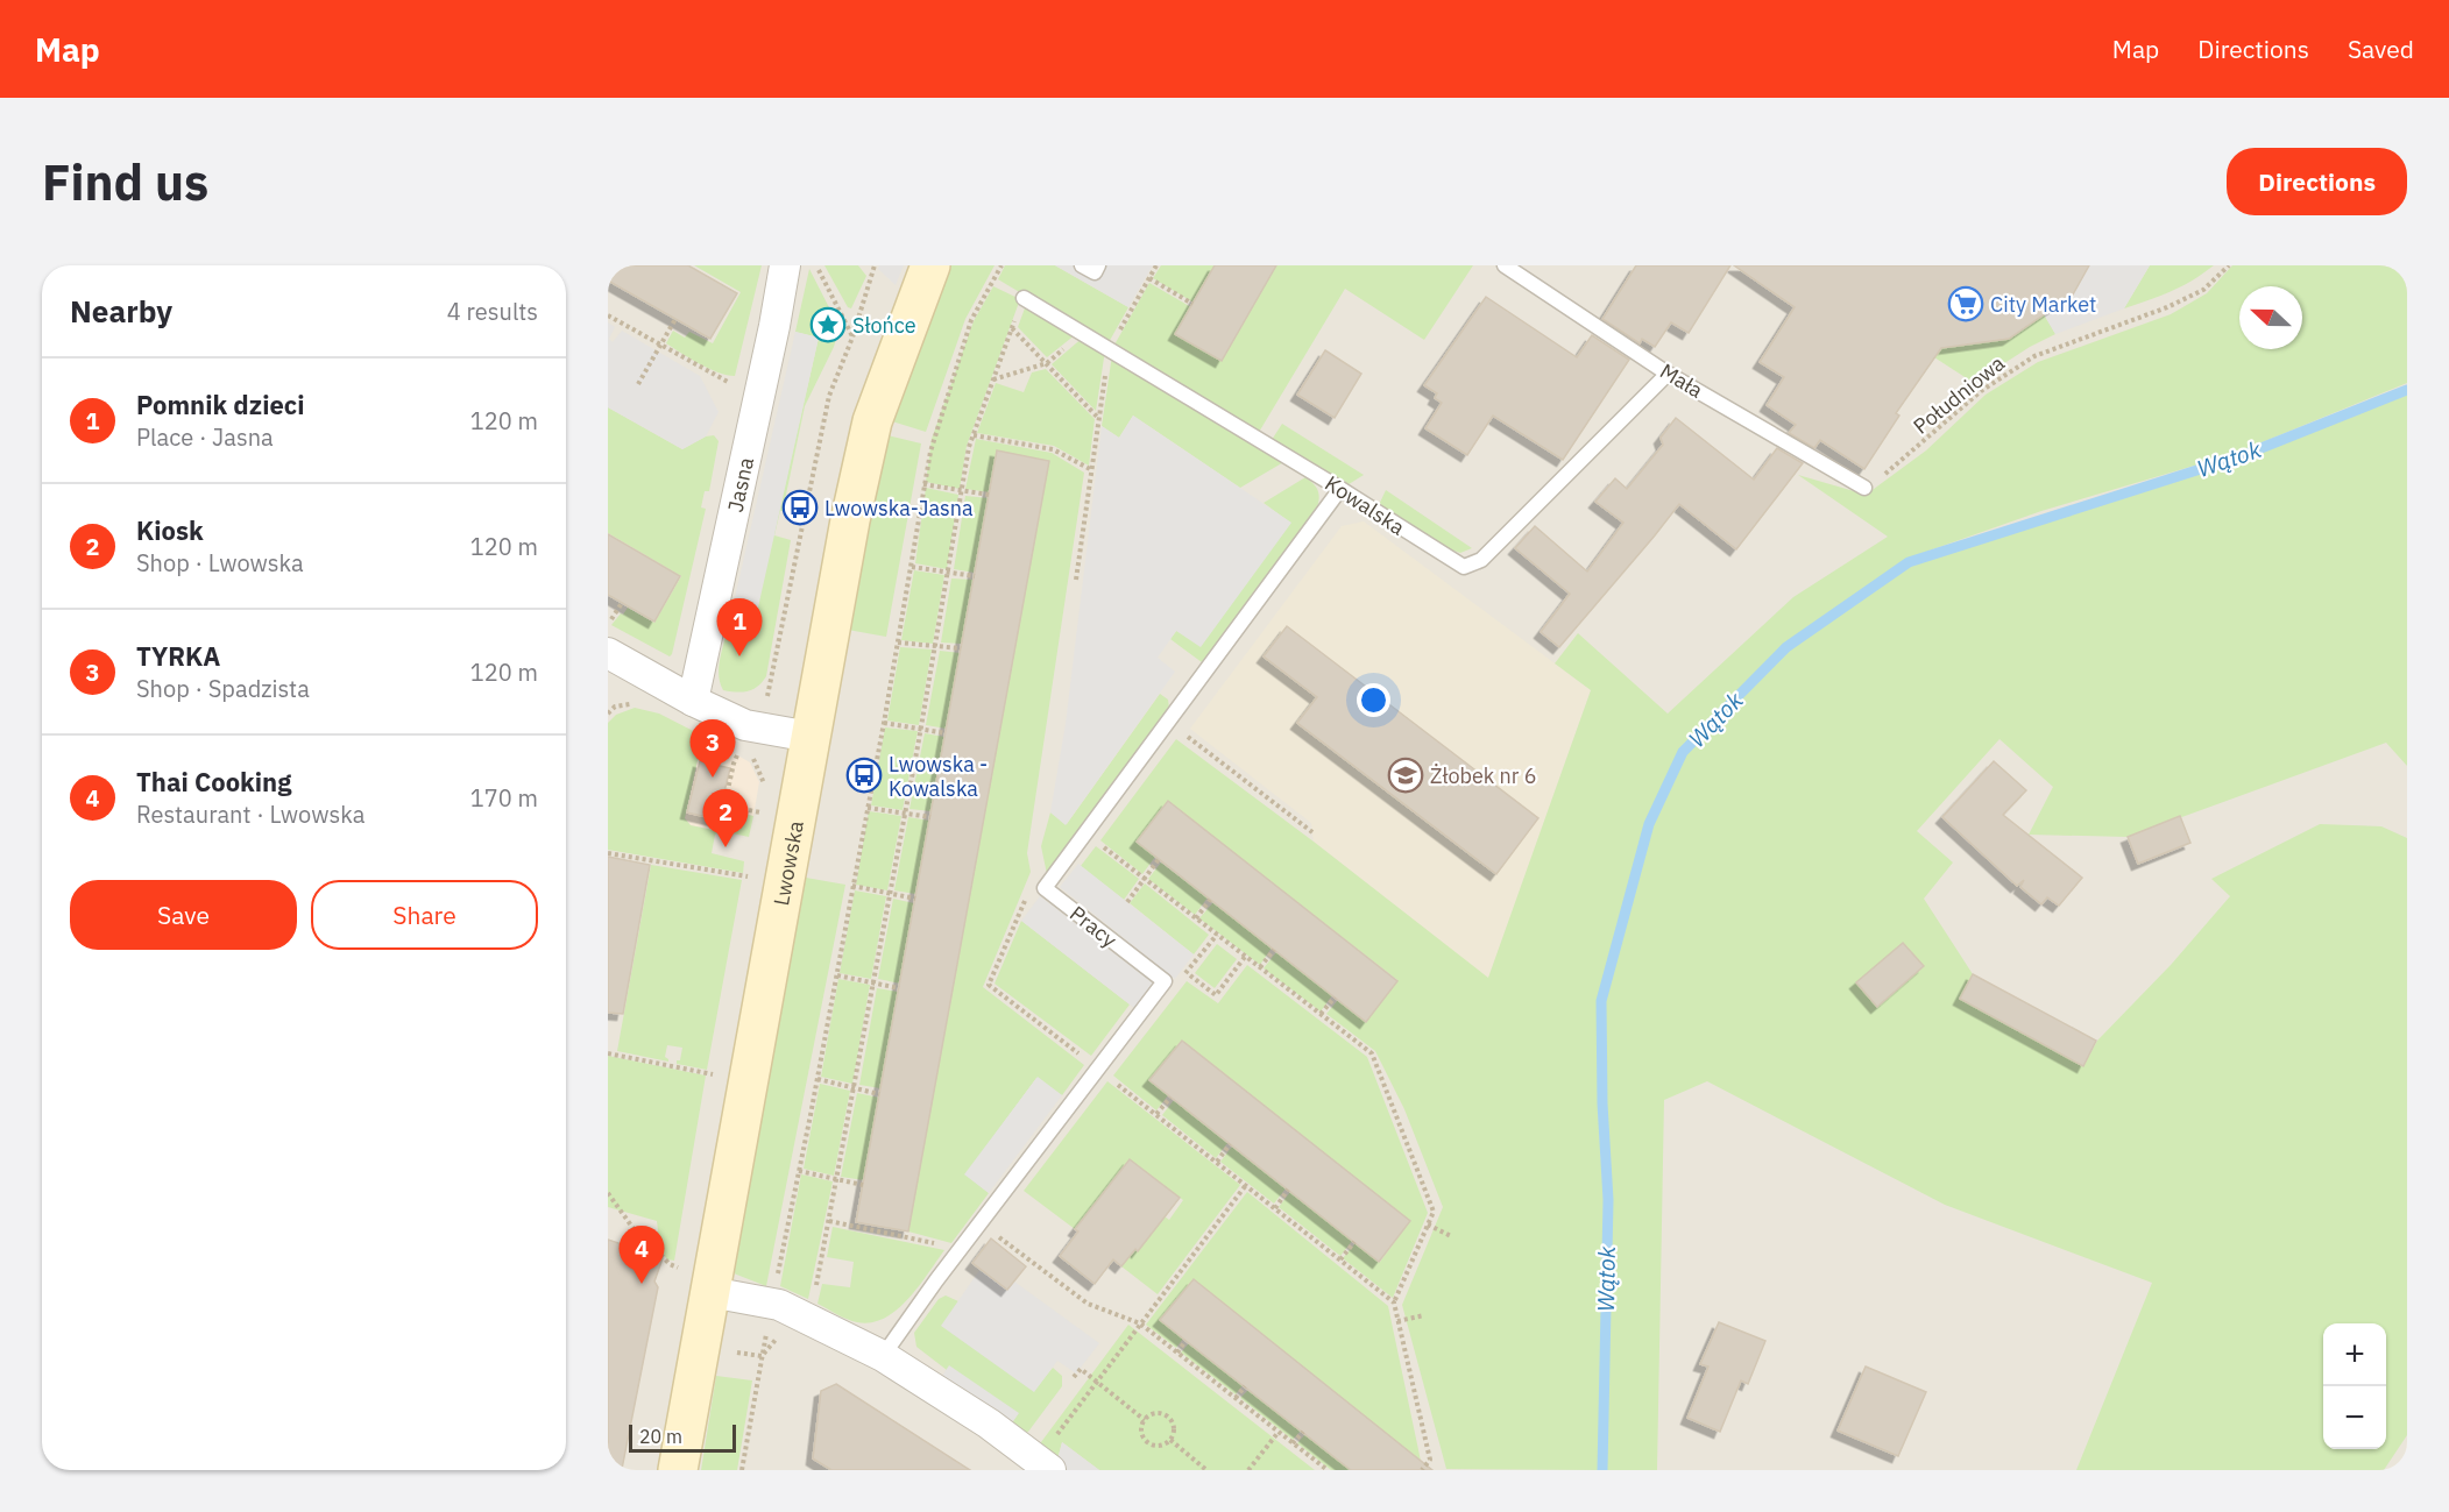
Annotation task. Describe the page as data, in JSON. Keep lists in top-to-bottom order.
{
  "streets": {
    "street": ["Jasna", "Lwowska"],
    "lane": ["Mała", "Kowalska", "Pracy"],
    "path": ["Południowa"]
  },
  "crossings": [
    ["Mała", "Południowa"],
    ["Mała", "Kowalska"],
    ["Kowalska", "Pracy"]
  ],
  "water": ["Wątok"],
  "places": {
    "supermarket": ["City Market"],
    "place": ["Słońce"],
    "bus stop": ["Lwowska-Jasna", "Lwowska - Kowalska"],
    "school or university": ["Żłobek nr 6"]
  },
  "scale_bar": "20 m",
  "north": "left",
  "page": {
    "header": "Map",
    "nav": ["Map", "Directions", "Saved"],
    "buttons": [
      "Directions",
      ["Save", "Share"]
    ],
    "title": "Find us",
    "heading": ["Nearby", "4 results"],
    "list": [
      {
        "mark": "1",
        "name": "Pomnik dzieci",
        "note": "Place · Jasna",
        "value": "120 m"
      },
      {
        "mark": "2",
        "name": "Kiosk",
        "note": "Shop · Lwowska",
        "value": "120 m"
      },
      {
        "mark": "3",
        "name": "TYRKA",
        "note": "Shop · Spadzista",
        "value": "120 m"
      },
      {
        "mark": "4",
        "name": "Thai Cooking",
        "note": "Restaurant · Lwowska",
        "value": "170 m"
      }
    ],
    "pins": [
      "1",
      "3",
      "2",
      "4"
    ],
    "map_buttons": ["+", "−"],
    "scale": "20 m"
  }
}
